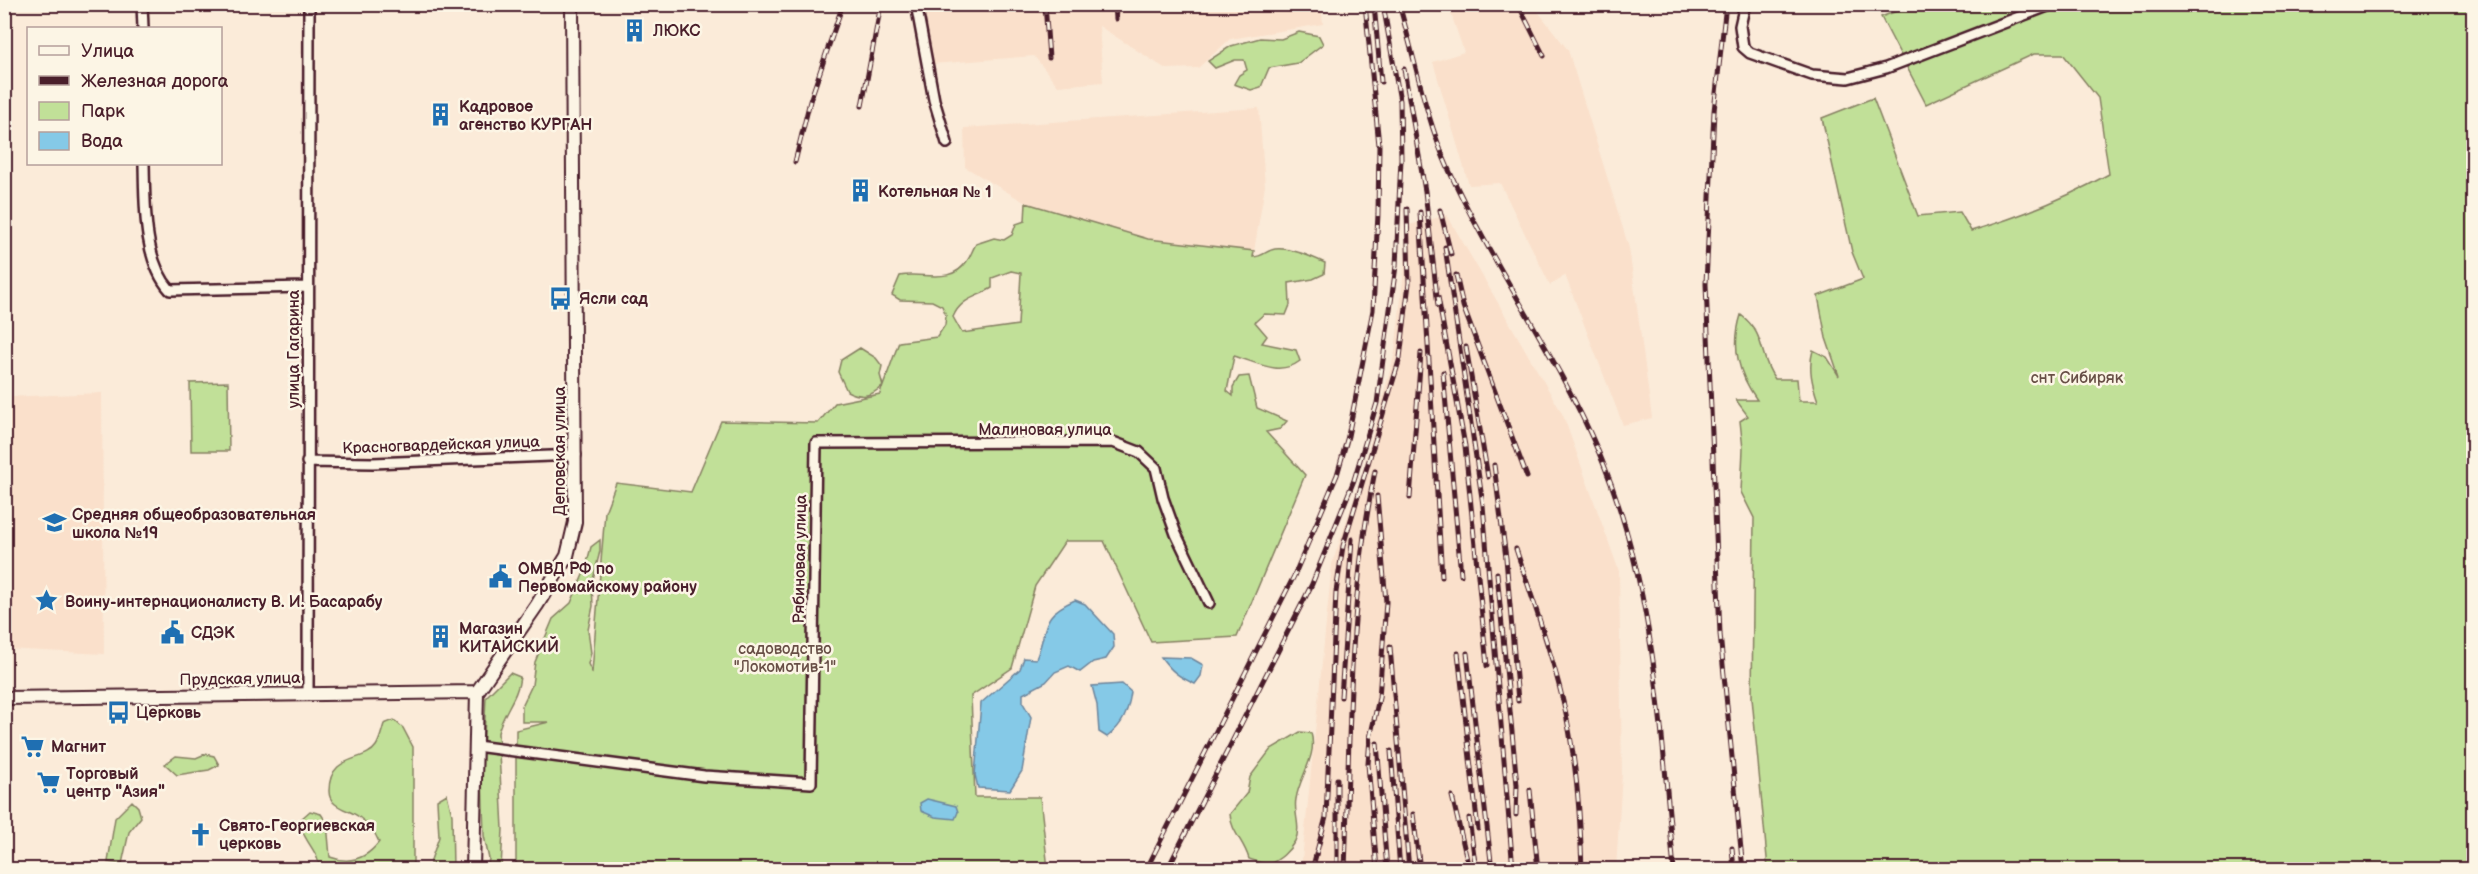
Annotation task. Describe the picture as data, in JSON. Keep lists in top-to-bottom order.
{
  "streets": {
    "street": [
      "улица Гагарина",
      "Малиновая улица",
      "Красногвардейская улица",
      "Деповская улица",
      "Рябиновая улица",
      "Прудская улица"
    ]
  },
  "crossings": [
    ["улица Гагарина", "Красногвардейская улица"],
    ["улица Гагарина", "Прудская улица"],
    ["Малиновая улица", "Рябиновая улица"],
    ["Красногвардейская улица", "Деповская улица"],
    ["Деповская улица", "Прудская улица"]
  ],
  "parks": ["снт Сибиряк", "садоводство \"Локомотив-1\""],
  "places": {
    "building": [
      "ЛЮКС",
      "Кадровое агенство КУРГАН",
      "Котельная № 1",
      "Магазин КИТАЙСКИЙ"
    ],
    "bus stop": ["Ясли сад", "Церковь"],
    "school or university": ["Средняя общеобразовательная школа №19"],
    "public building": ["ОМВД РФ по Первомайскому району", "СДЭК"],
    "place": ["Воину-интернационалисту В. И. Басарабу"],
    "supermarket": ["Магнит", "Торговый центр \"Азия\""],
    "church": ["Свято-Георгиевская церковь"]
  },
  "legend": [
    "Улица",
    "Железная дорога",
    "Парк",
    "Вода"
  ]
}
